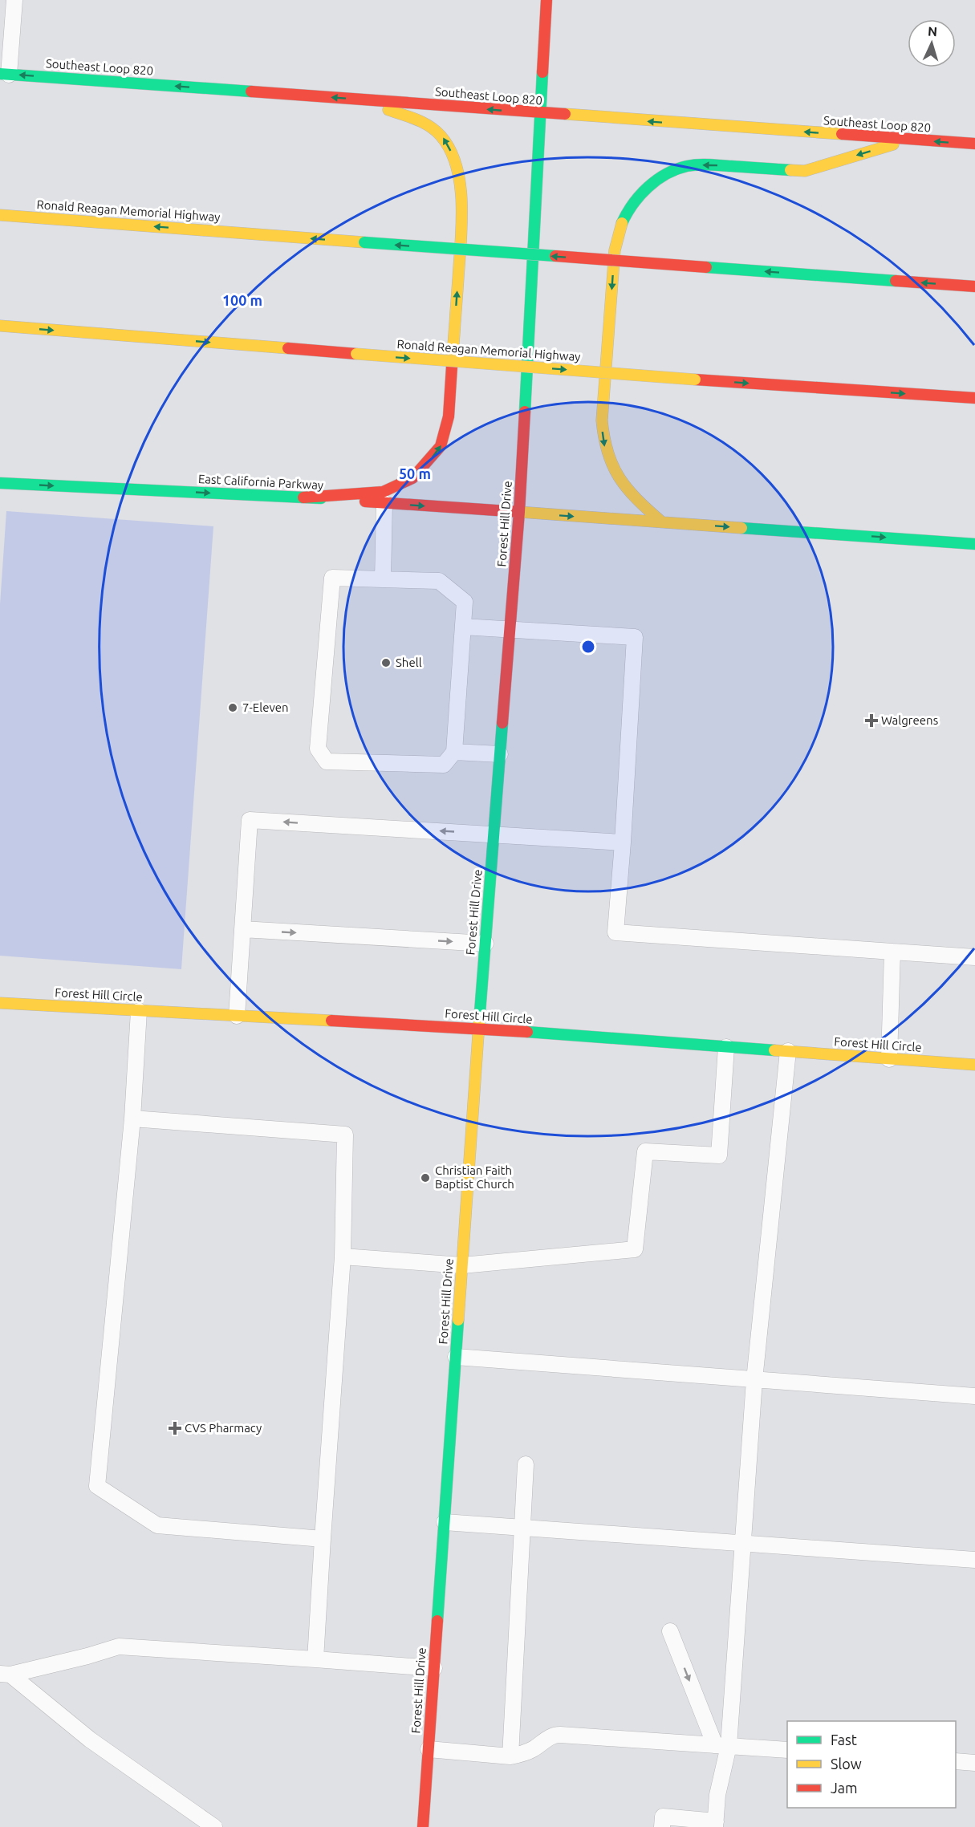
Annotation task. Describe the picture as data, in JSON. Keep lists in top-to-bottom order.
{
  "streets": {
    "main road": [
      "Southeast Loop 820",
      "Ronald Reagan Memorial Highway",
      "East California Parkway",
      "Forest Hill Drive",
      "Forest Hill Circle"
    ]
  },
  "crossings": [
    ["Southeast Loop 820", "Forest Hill Drive"],
    ["East California Parkway", "Forest Hill Drive"],
    ["Forest Hill Drive", "Forest Hill Circle"]
  ],
  "one_way": ["Southeast Loop 820", "East California Parkway"],
  "places": {
    "other": ["Shell", "7-Eleven", "Christian Faith Baptist Church"],
    "health": ["Walgreens", "CVS Pharmacy"]
  },
  "legend": ["Fast", "Slow", "Jam"],
  "north": "top",
  "rings": ["100 m", "50 m"]
}
